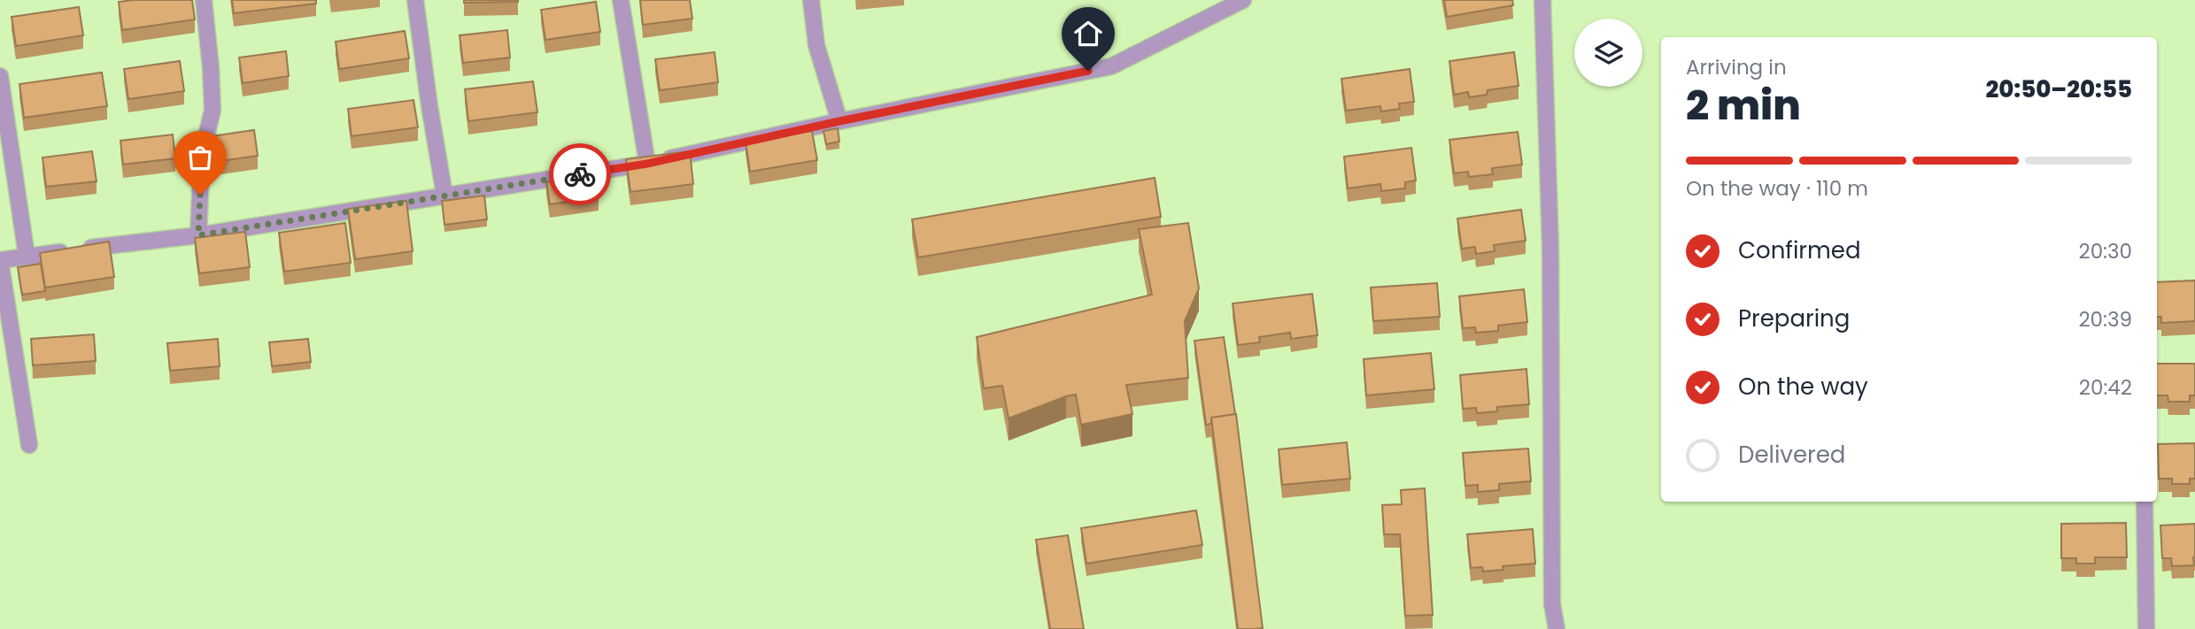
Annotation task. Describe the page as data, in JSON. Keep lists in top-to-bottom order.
{
  "page": {
    "heading": ["2 min", "Arriving in", "20:50–20:55"],
    "bar": "On the way · 110 m",
    "list": [
      ["Confirmed", "20:30"],
      ["Preparing", "20:39"],
      ["On the way", "20:42"],
      "Delivered"
    ]
  }
}
